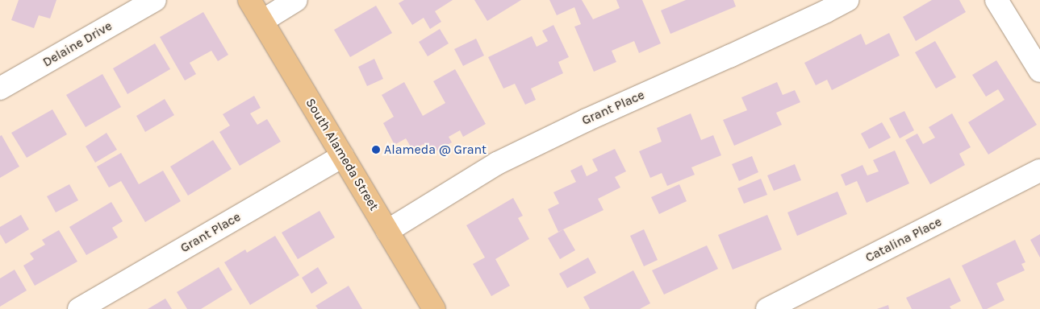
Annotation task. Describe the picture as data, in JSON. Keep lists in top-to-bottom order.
{
  "streets": {
    "main road": ["South Alameda Street"],
    "street": ["Delaine Drive", "Grant Place", "Catalina Place"]
  },
  "crossings": [
    ["Grant Place", "South Alameda Street"]
  ],
  "places": ["Alameda @ Grant"]
}
